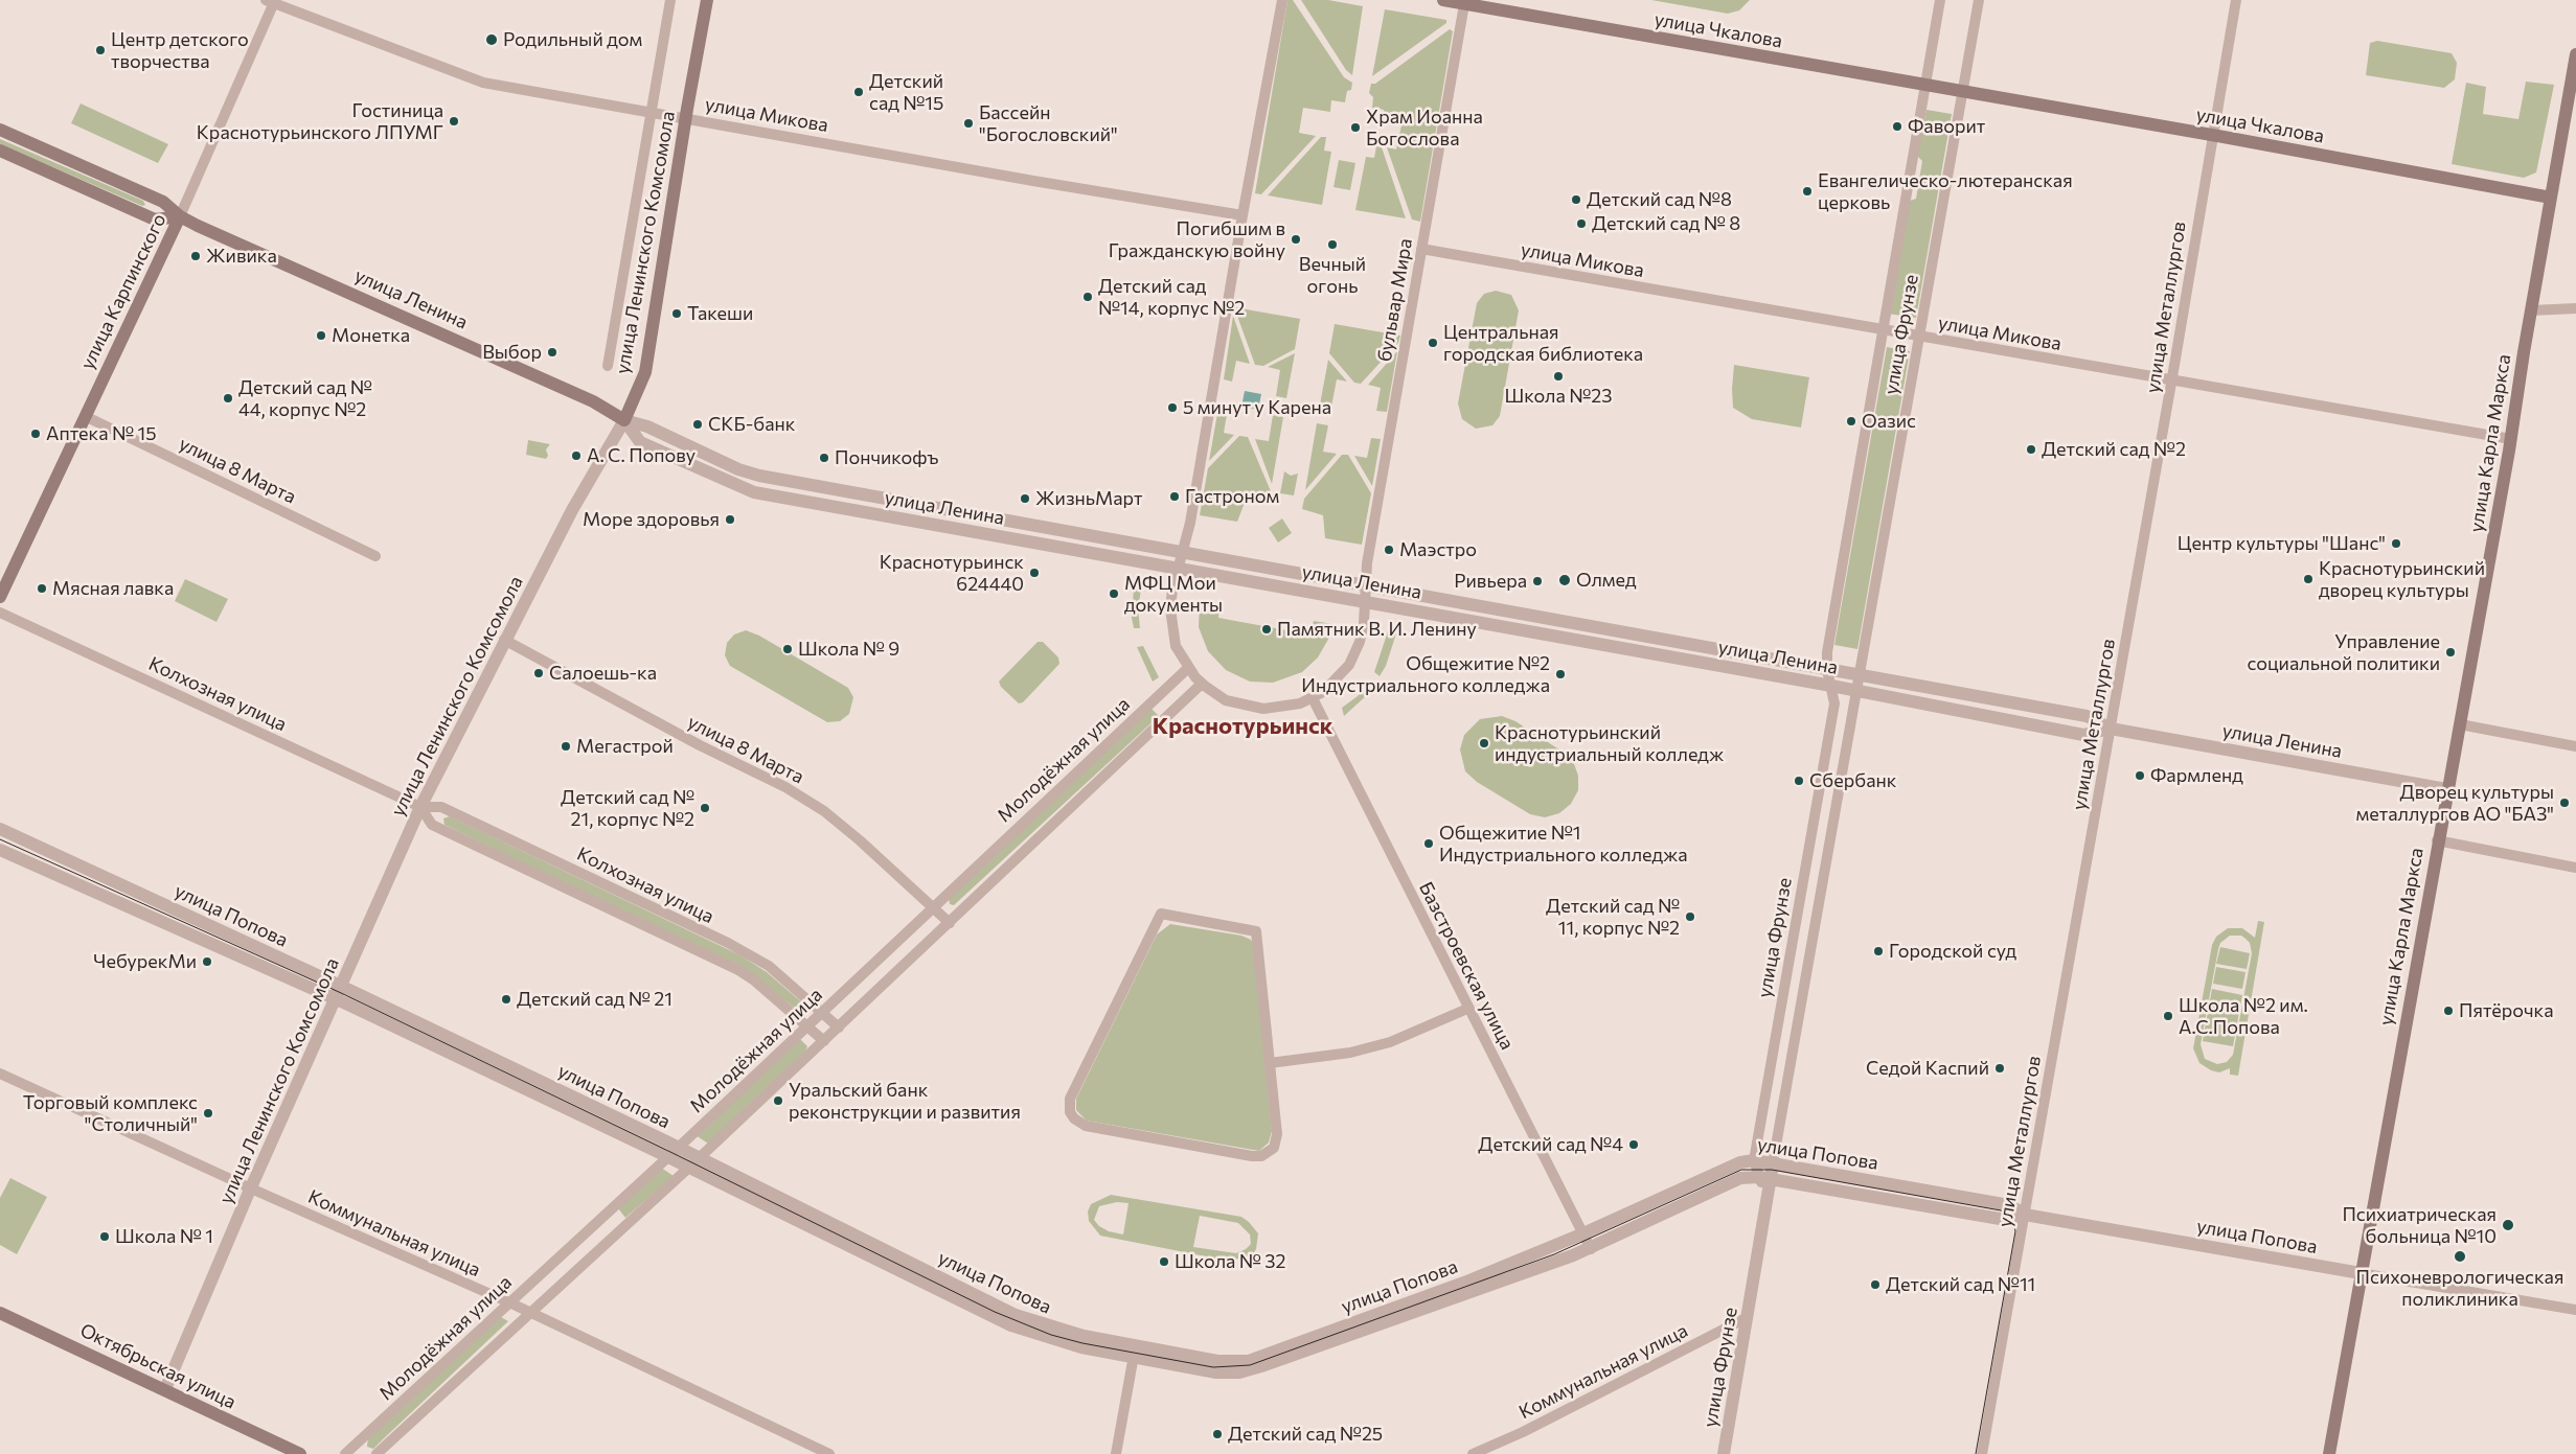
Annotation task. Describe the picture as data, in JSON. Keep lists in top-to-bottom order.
{
  "streets": {
    "main road": [
      "улица Чкалова",
      "улица Ленинского Комсомола",
      "улица Карпинского",
      "улица Ленина",
      "улица Карла Маркса",
      "Октябрьская улица"
    ],
    "street": [
      "улица Микова",
      "бульвар Мира",
      "улица Металлургов",
      "улица Фрунзе",
      "улица 8 Марта",
      "Колхозная улица",
      "Молодёжная улица",
      "улица Попова",
      "Базстроевская улица",
      "Коммунальная улица"
    ]
  },
  "crossings": [
    ["улица Чкалова", "бульвар Мира"],
    ["улица Чкалова", "улица Металлургов"],
    ["улица Чкалова", "улица Фрунзе"],
    ["улица Чкалова", "улица Карла Маркса"],
    ["улица Микова", "улица Ленинского Комсомола"],
    ["улица Микова", "улица Карпинского"],
    ["улица Микова", "бульвар Мира"],
    ["улица Микова", "улица Металлургов"],
    ["улица Микова", "улица Фрунзе"],
    ["улица Микова", "улица Карла Маркса"],
    ["улица Ленинского Комсомола", "улица Ленина"],
    ["улица Ленинского Комсомола", "улица 8 Марта"],
    ["улица Ленинского Комсомола", "Колхозная улица"],
    ["улица Ленинского Комсомола", "улица Попова"],
    ["улица Ленинского Комсомола", "Коммунальная улица"],
    ["улица Ленинского Комсомола", "Октябрьская улица"],
    ["улица Карпинского", "улица Ленина"],
    ["улица Карпинского", "улица 8 Марта"],
    ["улица Ленина", "бульвар Мира"],
    ["улица Ленина", "улица Металлургов"],
    ["улица Ленина", "улица Фрунзе"],
    ["улица Ленина", "улица Карла Маркса"],
    ["бульвар Мира", "Базстроевская улица"],
    ["улица Металлургов", "улица Попова"],
    ["улица Фрунзе", "улица Попова"],
    ["улица Фрунзе", "Коммунальная улица"],
    ["улица Карла Маркса", "улица Попова"],
    ["улица 8 Марта", "Молодёжная улица"],
    ["Колхозная улица", "Молодёжная улица"],
    ["Молодёжная улица", "улица Попова"],
    ["Молодёжная улица", "Коммунальная улица"],
    ["улица Попова", "Базстроевская улица"]
  ],
  "districts": ["Краснотурьинск"],
  "places": [
    "Родильный дом",
    "Центр детского творчества",
    "Детский сад №15",
    "Гостиница Краснотурьинского ЛПУМГ",
    "Бассейн \"Богословский\"",
    "Фаворит",
    "Храм Иоанна Богослова",
    "Евангелическо-лютеранская церковь",
    "Детский сад №8",
    "Детский сад № 8",
    "Погибшим в Гражданскую войну",
    "Вечный огонь",
    "Живика",
    "Детский сад №14, корпус №2",
    "Такеши",
    "Монетка",
    "Центральная городская библиотека",
    "Выбор",
    "Школа №23",
    "Детский сад № 44, корпус №2",
    "5 минут у Карена",
    "Оазис",
    "СКБ-банк",
    "Аптека № 15",
    "Детский сад №2",
    "А. С. Попову",
    "Пончикофъ",
    "Гастроном",
    "ЖизньМарт",
    "Море здоровья",
    "Центр культуры \"Шанс\"",
    "Маэстро",
    "Краснотурьинск 624440",
    "Краснотурьинский дворец культуры",
    "Олмед",
    "Ривьера",
    "Мясная лавка",
    "МФЦ Мои документы",
    "Памятник В. И. Ленину",
    "Школа № 9",
    "Управление социальной политики",
    "Салоешь-ка",
    "Общежитие №2 Индустриального колледжа",
    "Краснотурьинский индустриальный колледж",
    "Мегастрой",
    "Фармленд",
    "Сбербанк",
    "Дворец культуры металлургов АО \"БАЗ\"",
    "Детский сад № 21, корпус №2",
    "Общежитие №1 Индустриального колледжа",
    "Детский сад № 11, корпус №2",
    "Городской суд",
    "ЧебурекМи",
    "Детский сад № 21",
    "Пятёрочка",
    "Школа №2 им. А.С.Попова",
    "Седой Каспий",
    "Уральский банк реконструкции и развития",
    "Торговый комплекс \"Столичный\"",
    "Детский сад №4",
    "Психиатрическая больница №10",
    "Школа № 1",
    "Психоневрологическая поликлиника",
    "Школа № 32",
    "Детский сад №11",
    "Детский сад №25"
  ]
}
